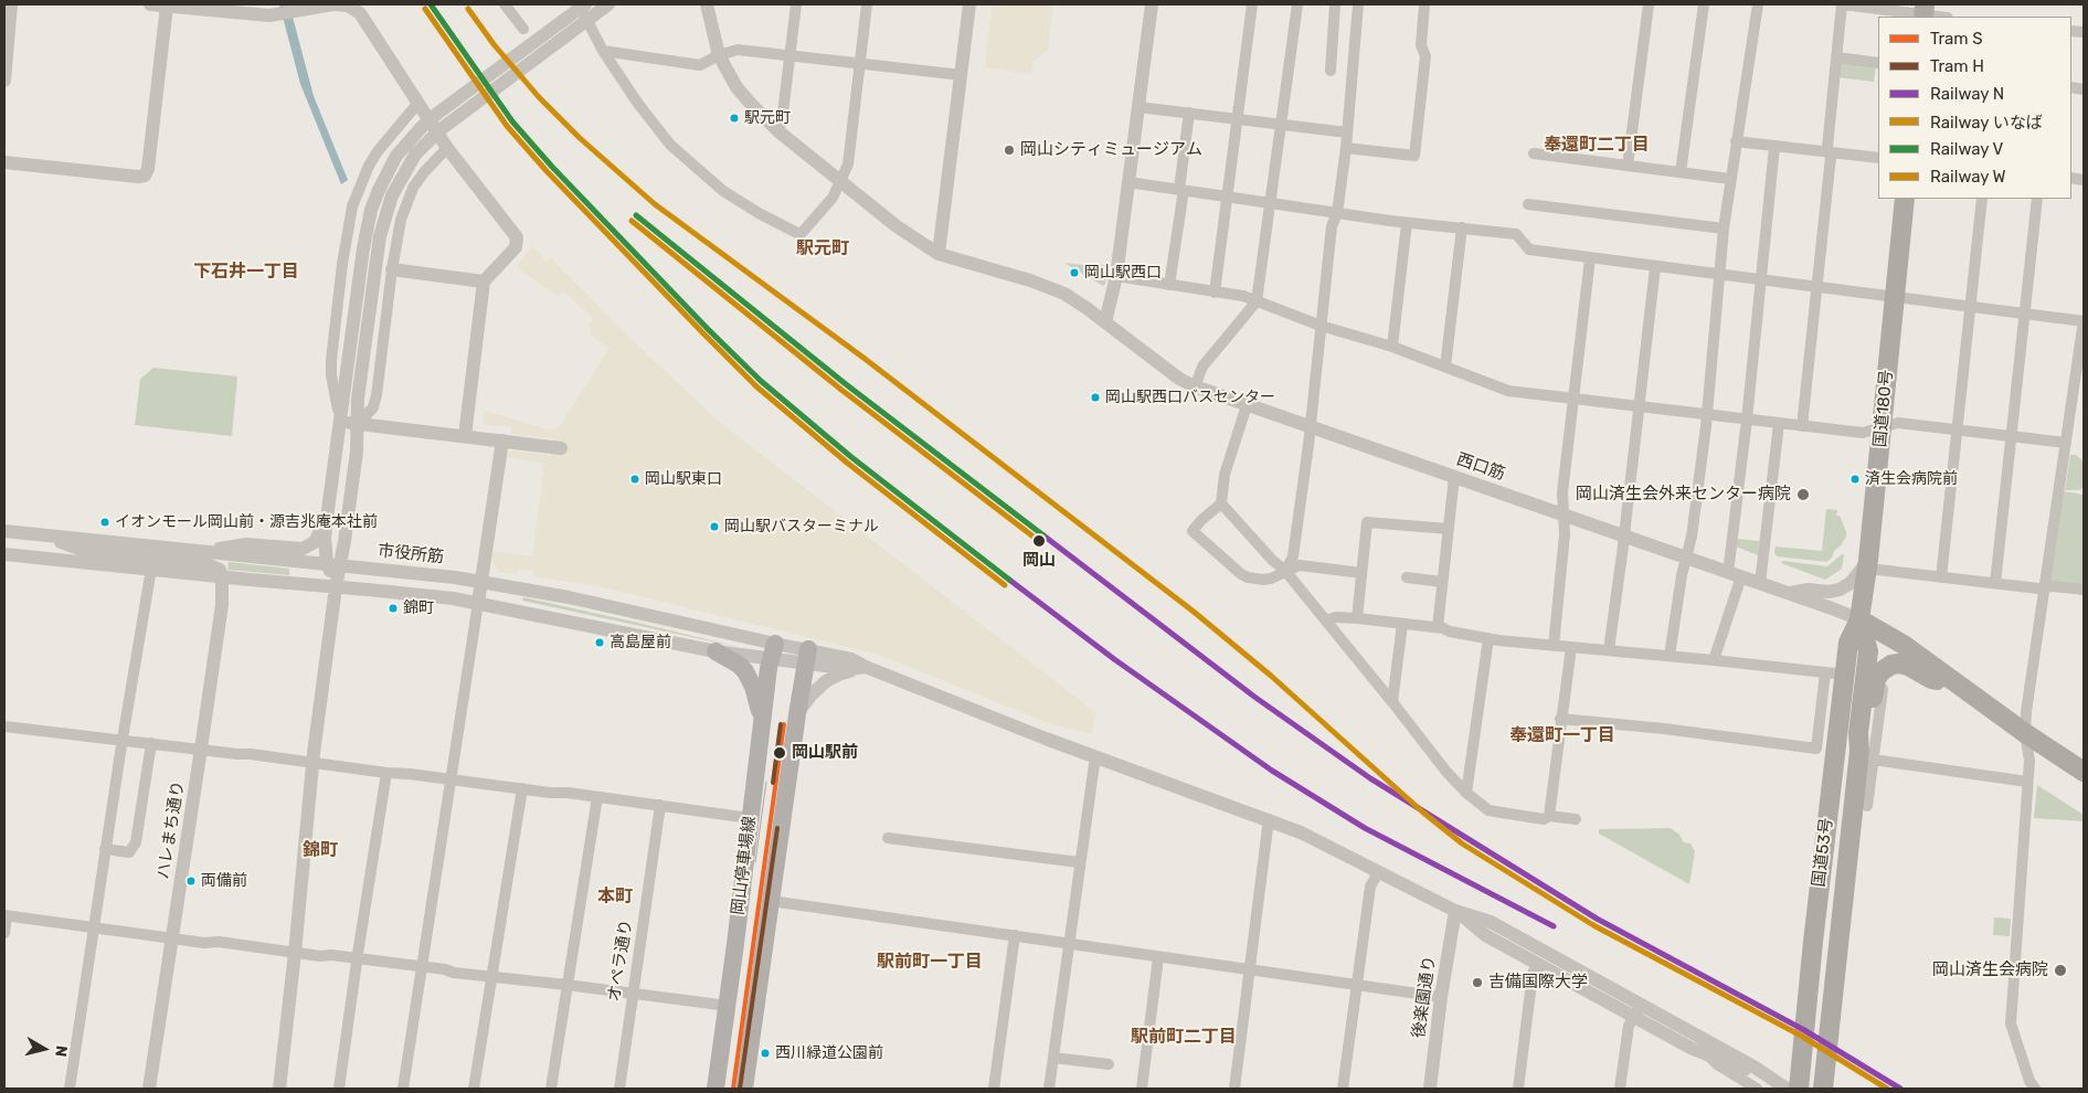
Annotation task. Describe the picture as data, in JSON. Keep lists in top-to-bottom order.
{
  "streets": {
    "highway": ["国道180号", "国道53号"],
    "main road": ["岡山停車場線"],
    "street": [
      "西口筋",
      "市役所筋",
      "ハレまち通り",
      "オペラ通り",
      "後楽園通り"
    ]
  },
  "crossings": [
    ["国道180号", "西口筋"],
    ["国道180号", "国道53号"],
    ["西口筋", "国道53号"],
    ["市役所筋", "ハレまち通り"],
    ["市役所筋", "岡山停車場線"],
    ["市役所筋", "後楽園通り"]
  ],
  "districts": [
    "奉還町二丁目",
    "駅元町",
    "下石井一丁目",
    "奉還町一丁目",
    "錦町",
    "本町",
    "駅前町一丁目",
    "駅前町二丁目"
  ],
  "places": [
    "駅元町",
    "岡山シティミュージアム",
    "岡山駅西口",
    "岡山駅西口バスセンター",
    "岡山駅東口",
    "済生会病院前",
    "岡山済生会外来センター病院",
    "イオンモール岡山前・源吉兆庵本社前",
    "岡山駅バスターミナル",
    "岡山",
    "錦町",
    "高島屋前",
    "岡山駅前",
    "両備前",
    "岡山済生会病院",
    "吉備国際大学",
    "西川緑道公園前"
  ],
  "lines": [
    "rail line V",
    "rail line いなば",
    "rail line W",
    "rail line N",
    "tram line S",
    "tram line H"
  ],
  "legend": [
    "Tram S",
    "Tram H",
    "Railway N",
    "Railway いなば",
    "Railway V",
    "Railway W"
  ],
  "north": "right"
}
